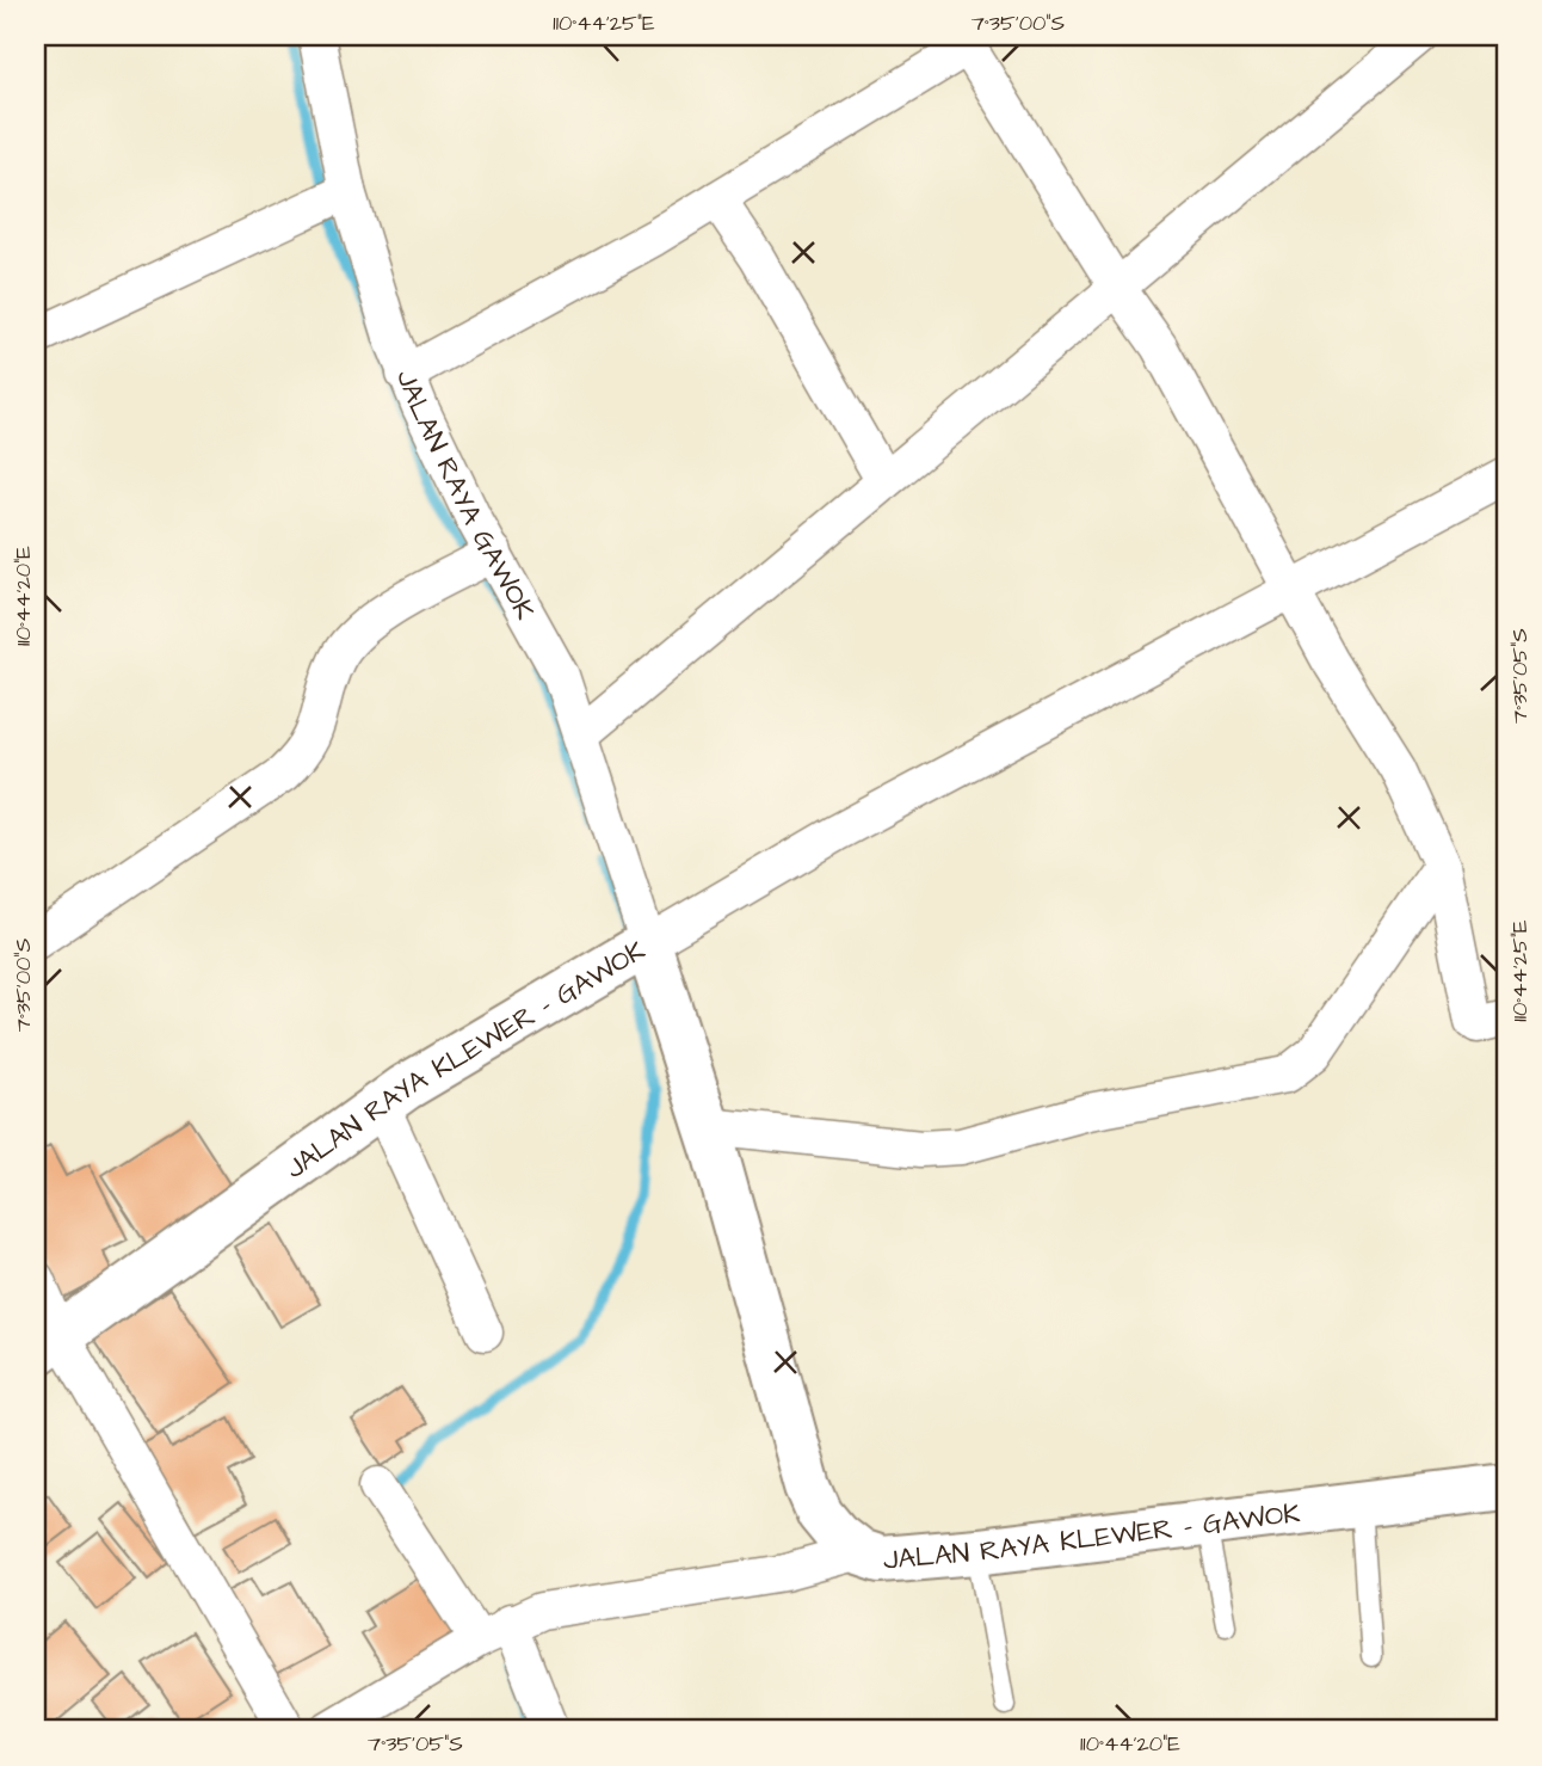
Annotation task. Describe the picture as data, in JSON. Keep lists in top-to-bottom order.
{
  "streets": {
    "main road": ["JALAN RAYA KLEWER - GAWOK"],
    "street": ["JALAN RAYA GAWOK"]
  },
  "crossings": [
    ["JALAN RAYA GAWOK", "JALAN RAYA KLEWER - GAWOK"]
  ],
  "coordinates": [
    "110°44'25\"E",
    "7°35'00\"S",
    "110°44'20\"E",
    "7°35'05\"S"
  ]
}
